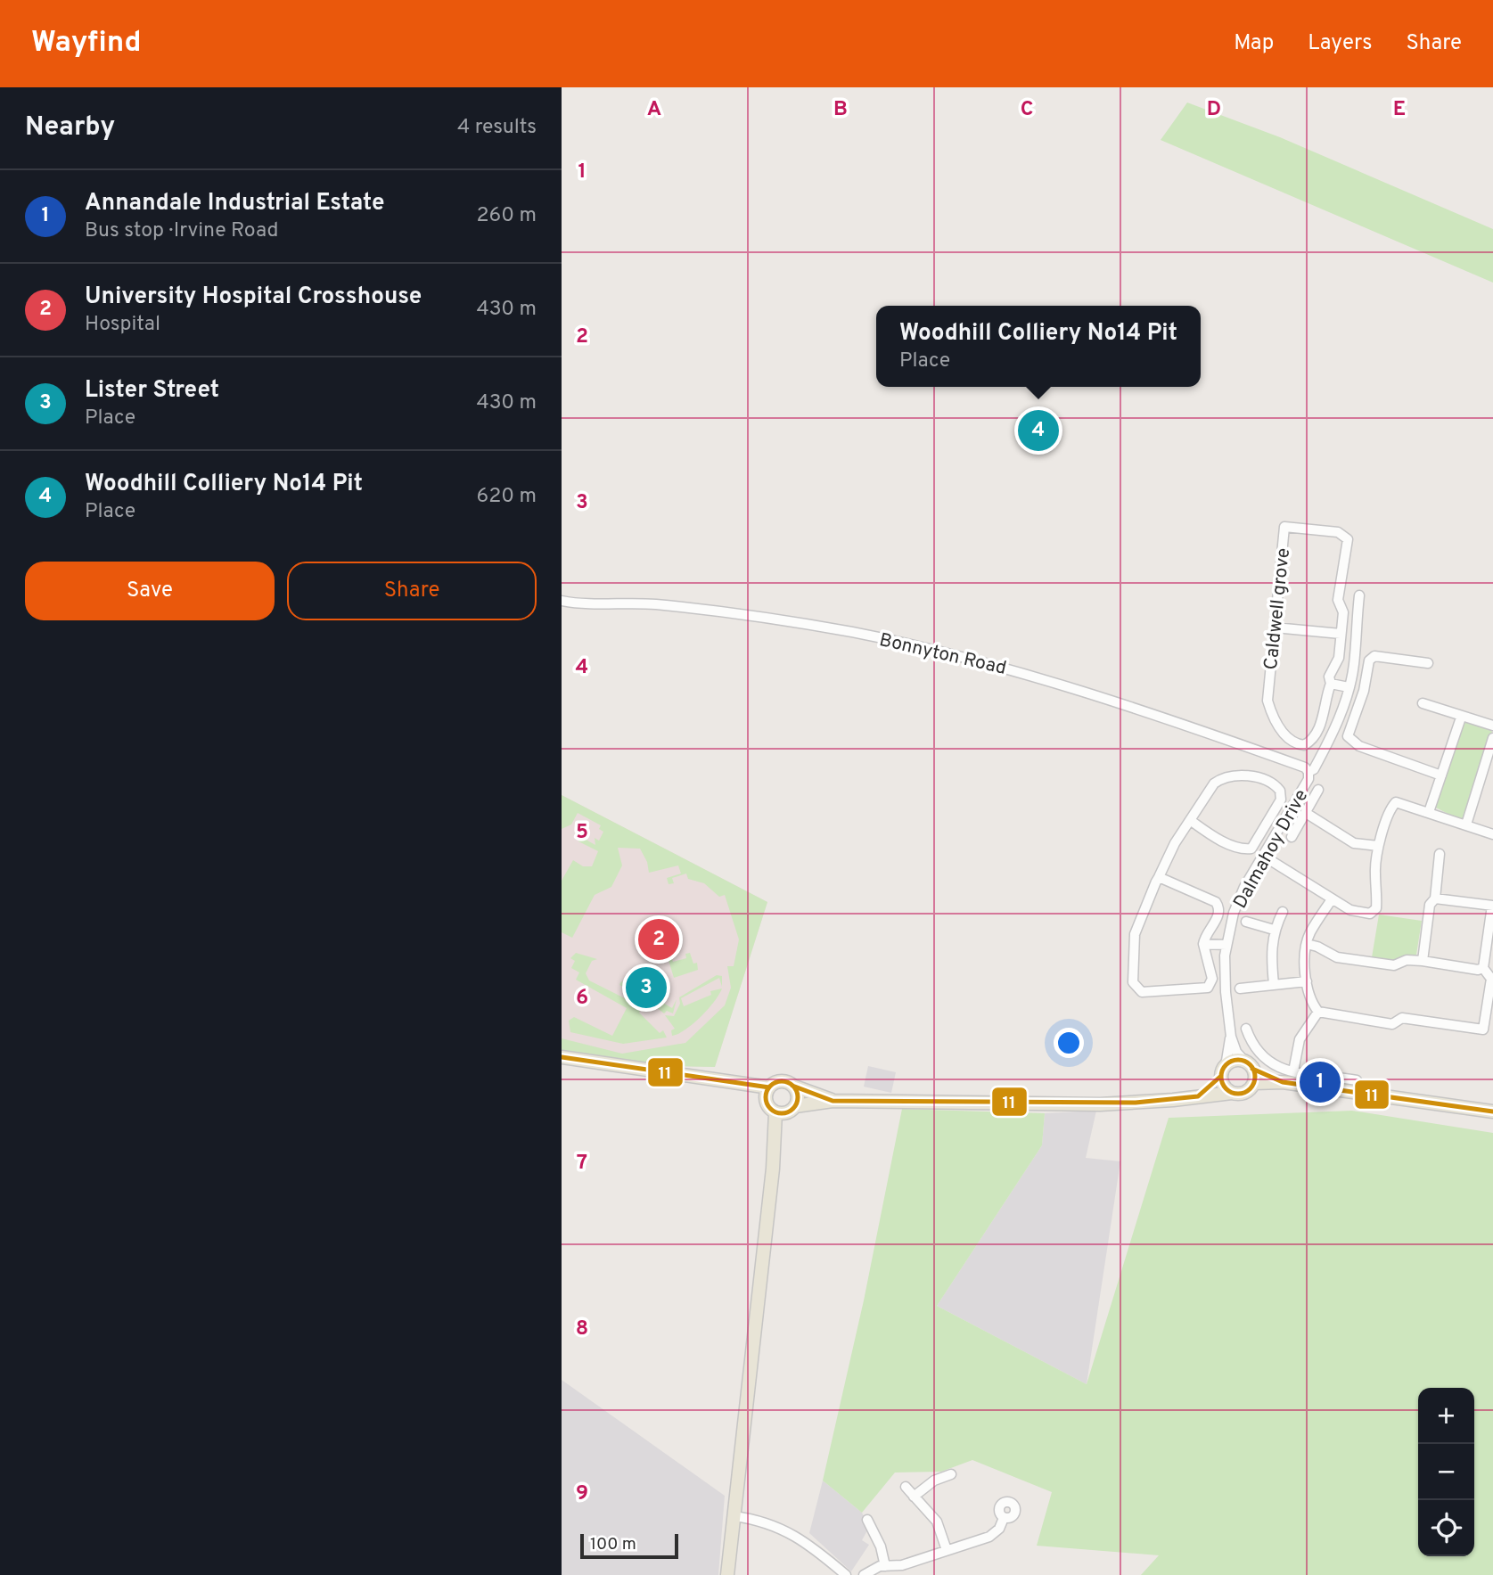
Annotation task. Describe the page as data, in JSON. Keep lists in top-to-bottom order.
{
  "streets": {
    "street": ["Caldwell grove", "Bonnyton Road", "Dalmahoy Drive"]
  },
  "crossings": [
    ["Bonnyton Road", "Dalmahoy Drive"]
  ],
  "lines": ["transit line 11"],
  "scale_bar": "100 m",
  "page": {
    "header": "Wayfind",
    "nav": ["Map", "Layers", "Share"],
    "heading": ["Nearby", "4 results"],
    "list": [
      {
        "mark": "1",
        "name": "Annandale Industrial Estate",
        "note": "Bus stop · Irvine Road",
        "value": "260 m"
      },
      {
        "mark": "2",
        "name": "University Hospital Crosshouse",
        "note": "Hospital",
        "value": "430 m"
      },
      {
        "mark": "3",
        "name": "Lister Street",
        "note": "Place",
        "value": "430 m"
      },
      {
        "mark": "4",
        "name": "Woodhill Colliery No14 Pit",
        "note": "Place",
        "value": "620 m"
      }
    ],
    "popup": ["Woodhill Colliery No14 Pit", "Place"],
    "pins": [
      "4",
      "2",
      "3",
      "1"
    ],
    "buttons": ["Save", "Share"],
    "map_buttons": ["+", "−"],
    "scale": "100 m"
  },
  "grid": {
    "columns": [
      "A",
      "B",
      "C",
      "D",
      "E"
    ],
    "rows": [
      "1",
      "2",
      "3",
      "4",
      "5",
      "6",
      "7",
      "8",
      "9"
    ]
  }
}
